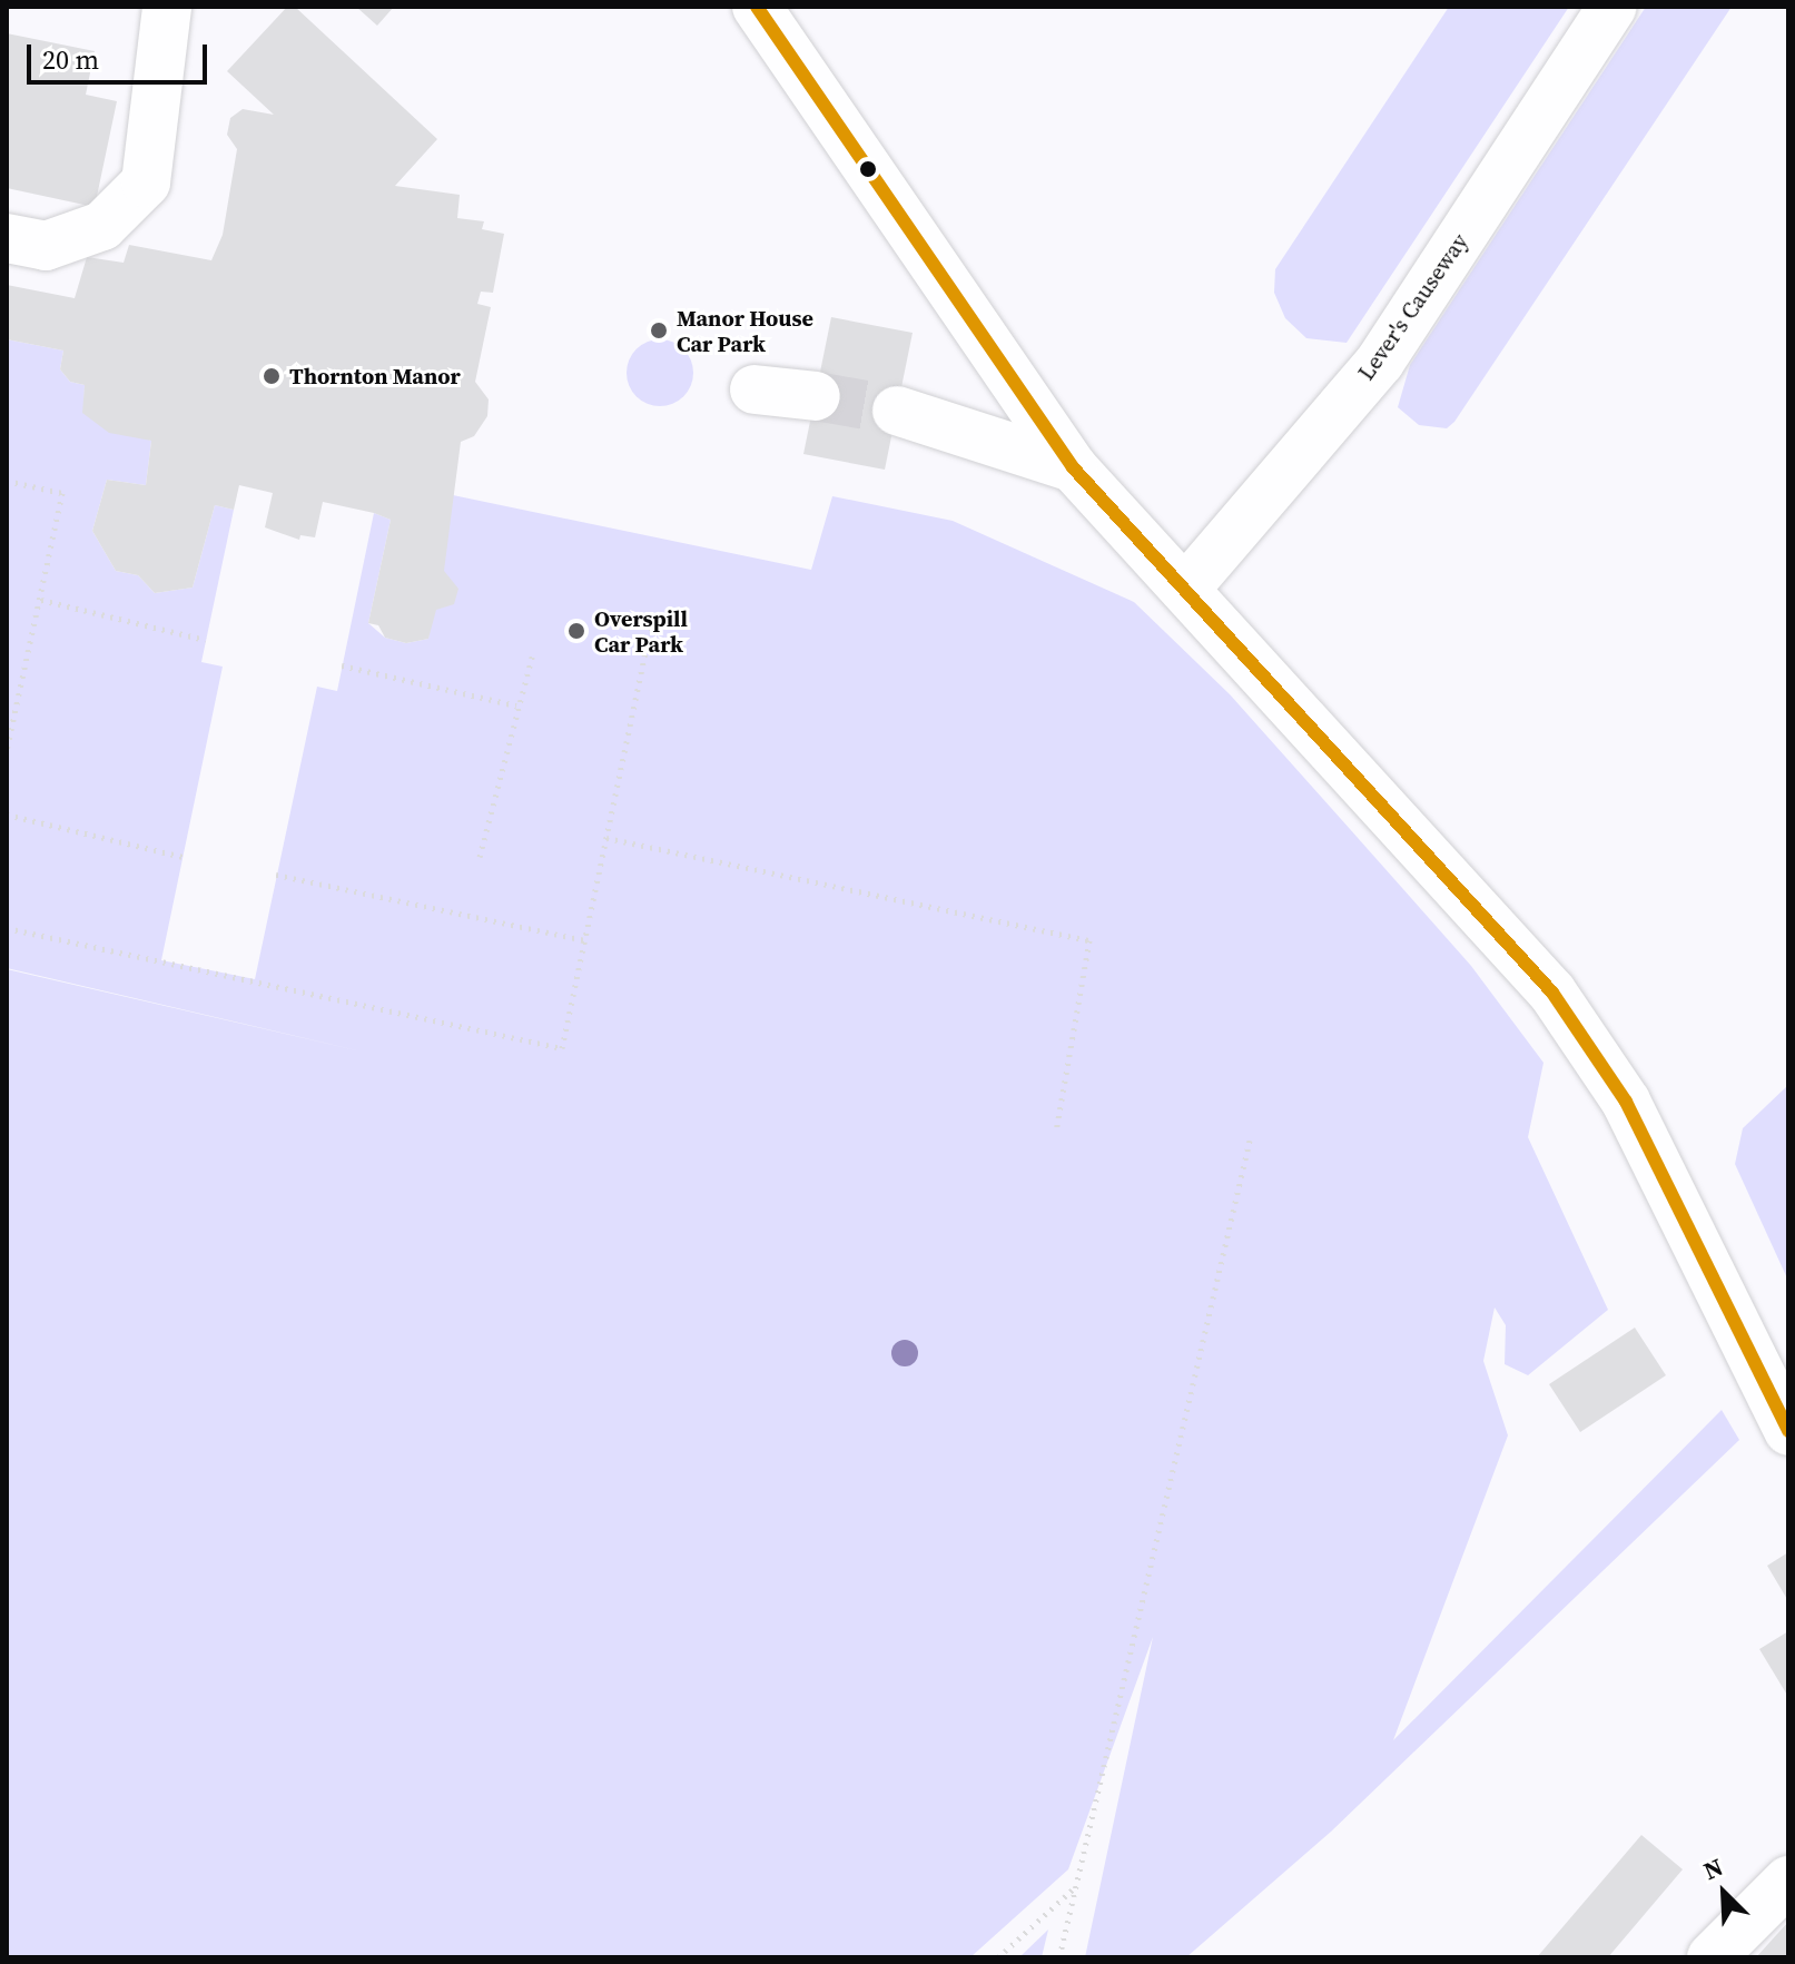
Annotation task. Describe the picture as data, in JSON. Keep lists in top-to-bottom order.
{
  "streets": {
    "street": ["Lever's Causeway"]
  },
  "places": ["Manor House Car Park", "Thornton Manor", "Overspill Car Park"],
  "scale_bar": "20 m",
  "north": "top left"
}
